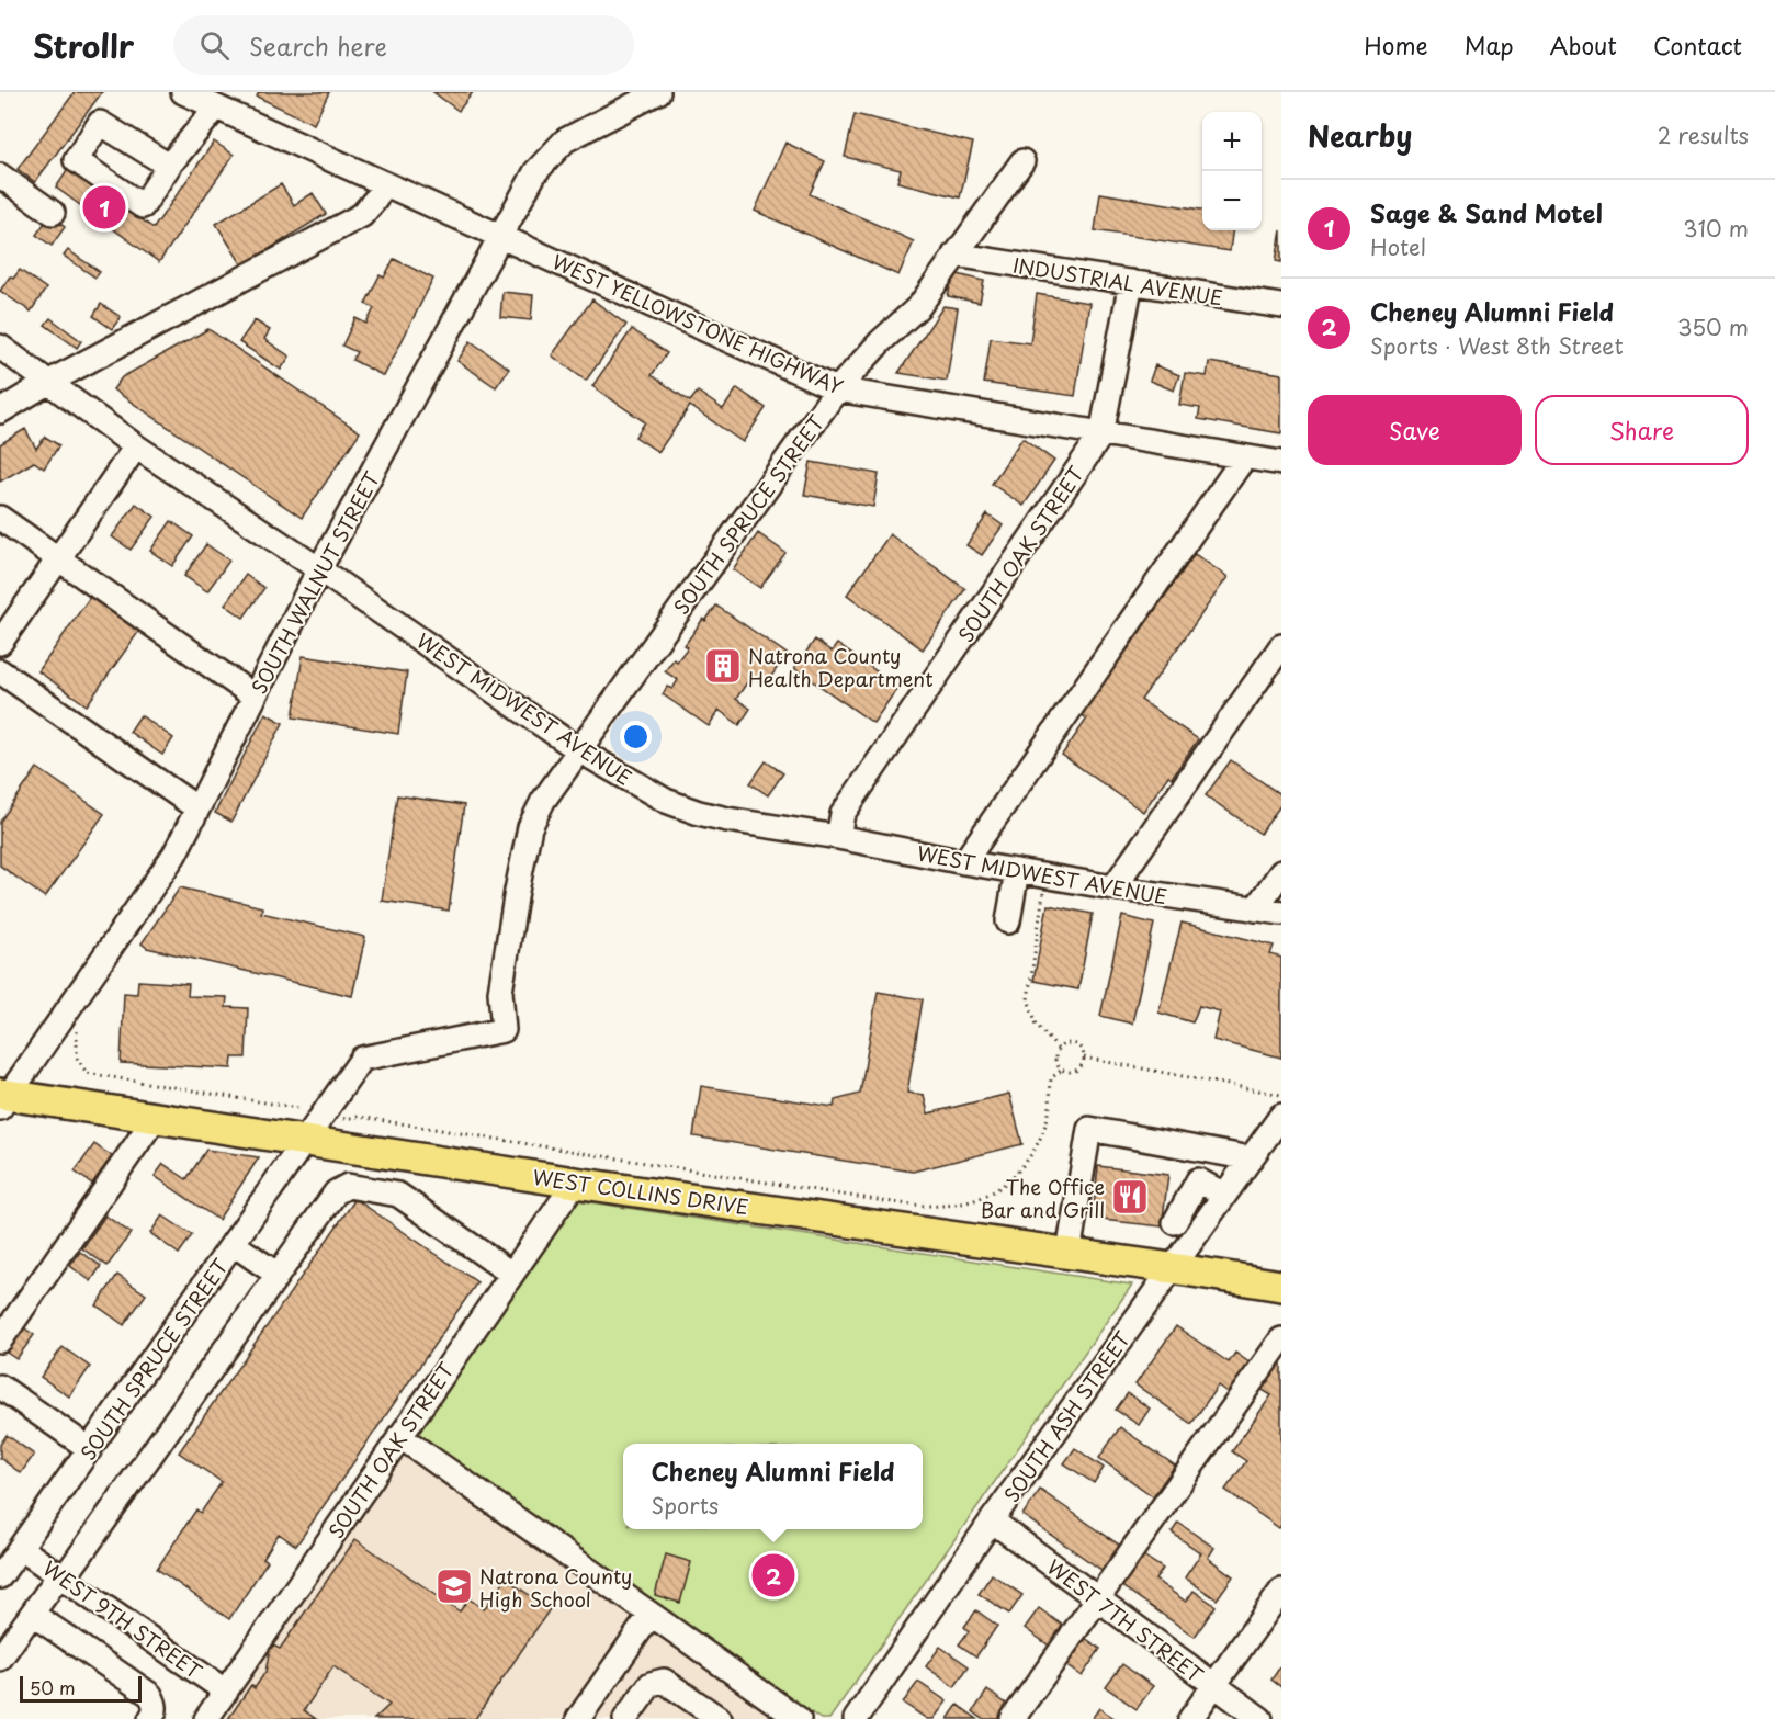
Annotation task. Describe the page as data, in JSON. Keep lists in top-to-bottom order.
{
  "streets": {
    "main road": ["WEST COLLINS DRIVE"],
    "street": [
      "INDUSTRIAL AVENUE",
      "WEST YELLOWSTONE HIGHWAY",
      "SOUTH SPRUCE STREET",
      "SOUTH OAK STREET",
      "SOUTH WALNUT STREET",
      "WEST MIDWEST AVENUE",
      "SOUTH ASH STREET",
      "WEST 9TH STREET",
      "WEST 7TH STREET"
    ]
  },
  "crossings": [
    ["INDUSTRIAL AVENUE", "SOUTH SPRUCE STREET"],
    ["INDUSTRIAL AVENUE", "SOUTH OAK STREET"],
    ["WEST YELLOWSTONE HIGHWAY", "SOUTH SPRUCE STREET"],
    ["WEST YELLOWSTONE HIGHWAY", "SOUTH OAK STREET"],
    ["WEST YELLOWSTONE HIGHWAY", "SOUTH WALNUT STREET"],
    ["SOUTH SPRUCE STREET", "WEST MIDWEST AVENUE"],
    ["SOUTH SPRUCE STREET", "WEST COLLINS DRIVE"],
    ["SOUTH SPRUCE STREET", "WEST 9TH STREET"],
    ["SOUTH OAK STREET", "WEST MIDWEST AVENUE"],
    ["SOUTH OAK STREET", "WEST COLLINS DRIVE"],
    ["SOUTH OAK STREET", "WEST 9TH STREET"],
    ["SOUTH WALNUT STREET", "WEST MIDWEST AVENUE"],
    ["SOUTH WALNUT STREET", "WEST COLLINS DRIVE"],
    ["WEST COLLINS DRIVE", "SOUTH ASH STREET"],
    ["SOUTH ASH STREET", "WEST 7TH STREET"]
  ],
  "places": {
    "building": ["Natrona County Health Department"],
    "restaurant": ["The Office Bar and Grill"],
    "school or university": ["Natrona County High School"]
  },
  "scale_bar": "50 m",
  "page": {
    "header": "Strollr",
    "search": "Search here",
    "nav": [
      "Home",
      "Map",
      "About",
      "Contact"
    ],
    "heading": ["Nearby", "2 results"],
    "map_buttons": ["+", "−"],
    "list": [
      {
        "mark": "1",
        "name": "Sage & Sand Motel",
        "note": "Hotel",
        "value": "310 m"
      },
      {
        "mark": "2",
        "name": "Cheney Alumni Field",
        "note": "Sports · West 8th Street",
        "value": "350 m"
      }
    ],
    "pins": ["1", "2"],
    "buttons": ["Save", "Share"],
    "popup": ["Cheney Alumni Field", "Sports"],
    "scale": "50 m"
  }
}
